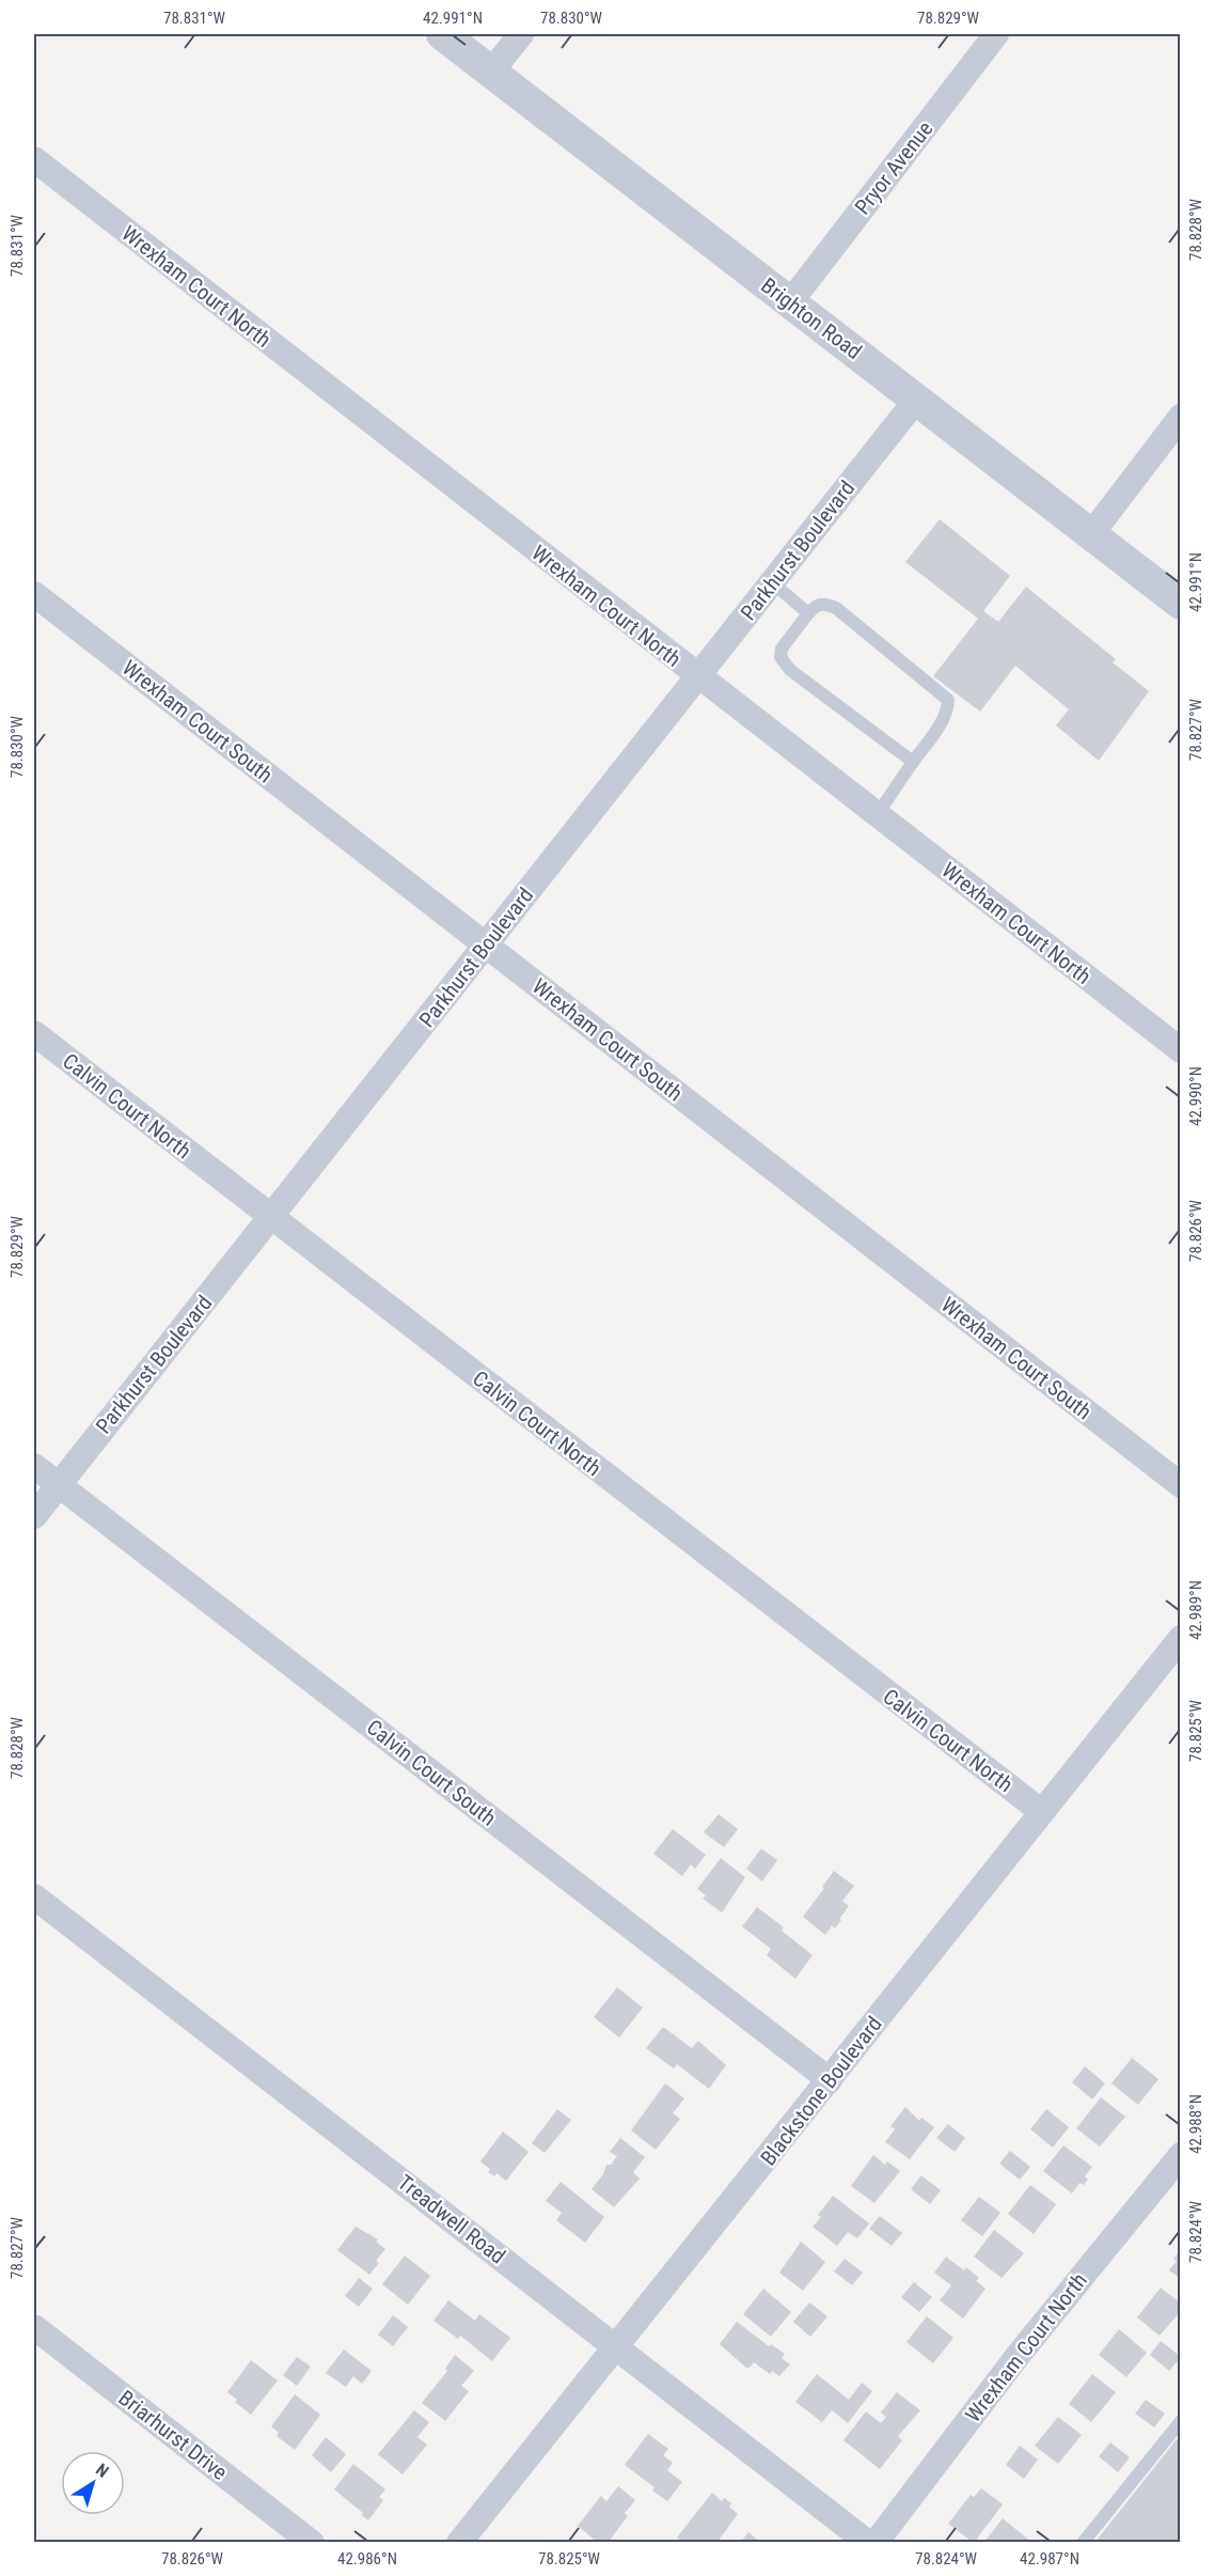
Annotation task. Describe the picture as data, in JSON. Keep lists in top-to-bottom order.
{
  "streets": {
    "street": [
      "Pryor Avenue",
      "Wrexham Court North",
      "Brighton Road",
      "Parkhurst Boulevard",
      "Wrexham Court South",
      "Calvin Court North",
      "Calvin Court South",
      "Blackstone Boulevard",
      "Treadwell Road",
      "Briarhurst Drive"
    ]
  },
  "crossings": [
    ["Pryor Avenue", "Brighton Road"],
    ["Wrexham Court North", "Parkhurst Boulevard"],
    ["Brighton Road", "Parkhurst Boulevard"],
    ["Parkhurst Boulevard", "Wrexham Court South"],
    ["Parkhurst Boulevard", "Calvin Court North"],
    ["Parkhurst Boulevard", "Calvin Court South"],
    ["Calvin Court North", "Blackstone Boulevard"],
    ["Calvin Court South", "Blackstone Boulevard"],
    ["Blackstone Boulevard", "Treadwell Road"]
  ],
  "north": "top right",
  "coordinates": [
    "78.831°W",
    "42.991°N",
    "78.830°W",
    "78.829°W",
    "78.828°W",
    "78.827°W",
    "42.990°N",
    "78.826°W",
    "42.989°N",
    "78.825°W",
    "42.988°N",
    "78.824°W",
    "42.986°N",
    "42.987°N"
  ]
}
